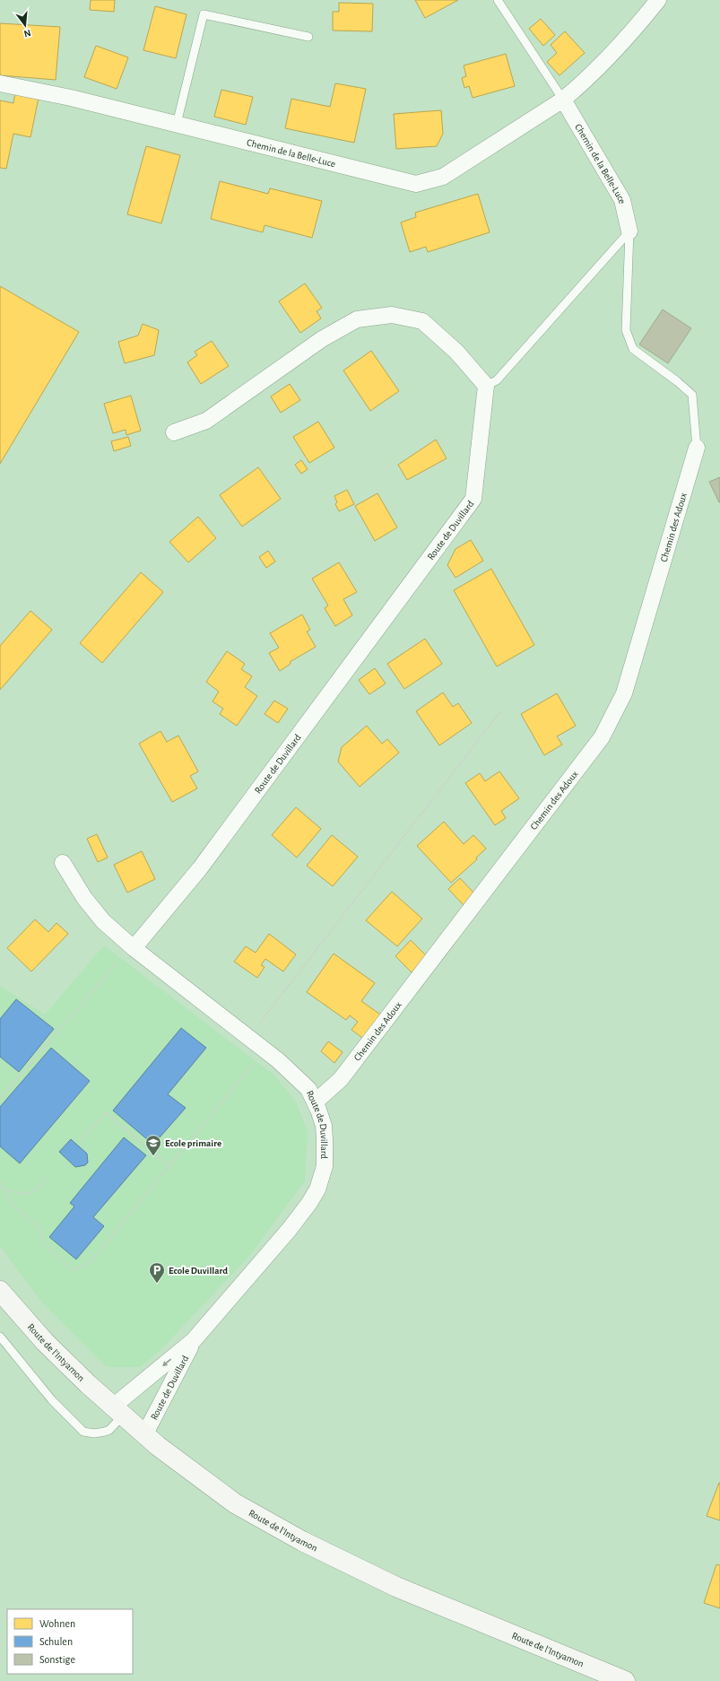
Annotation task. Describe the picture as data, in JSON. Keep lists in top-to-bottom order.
{
  "streets": {
    "main road": ["Route de l'Intyamon"],
    "street": ["Chemin de la Belle-Luce", "Chemin des Adoux", "Route de Duvillard"]
  },
  "crossings": [
    ["Chemin des Adoux", "Route de Duvillard"],
    ["Route de Duvillard", "Route de l'Intyamon"]
  ],
  "places": {
    "school or university": ["Ecole primaire"],
    "parking": ["Ecole Duvillard"]
  },
  "legend": ["Wohnen", "Schulen", "Sonstige"],
  "north": "bottom"
}
